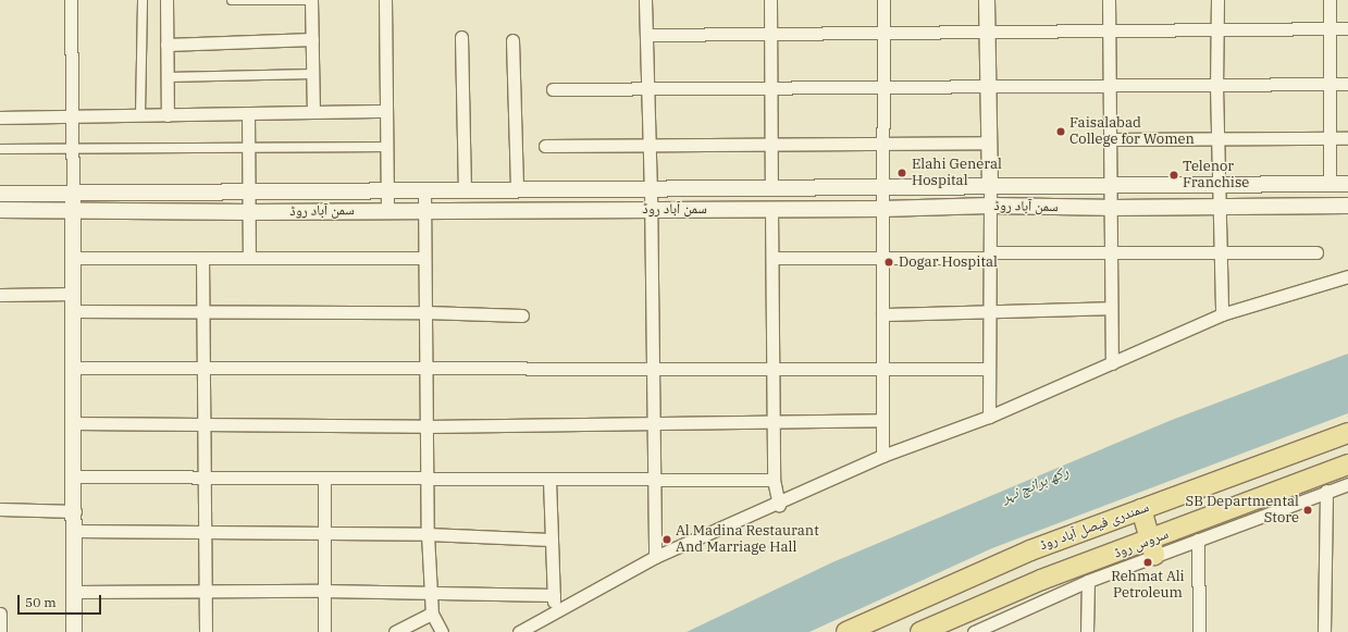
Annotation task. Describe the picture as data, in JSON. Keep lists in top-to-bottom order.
{
  "streets": {
    "main road": ["سمندری فیصل آباد روڈ"],
    "street": ["سمن آباد روڈ", "سروس روڈ"]
  },
  "water": ["رکھ برانچ نہر"],
  "places": [
    "Faisalabad College for Women",
    "Elahi General Hospital",
    "Telenor Franchise",
    "Dogar Hospital",
    "SB Departmental Store",
    "Al Madina Restaurant And Marriage Hall",
    "Rehmat Ali Petroleum"
  ],
  "scale_bar": "50 m"
}
